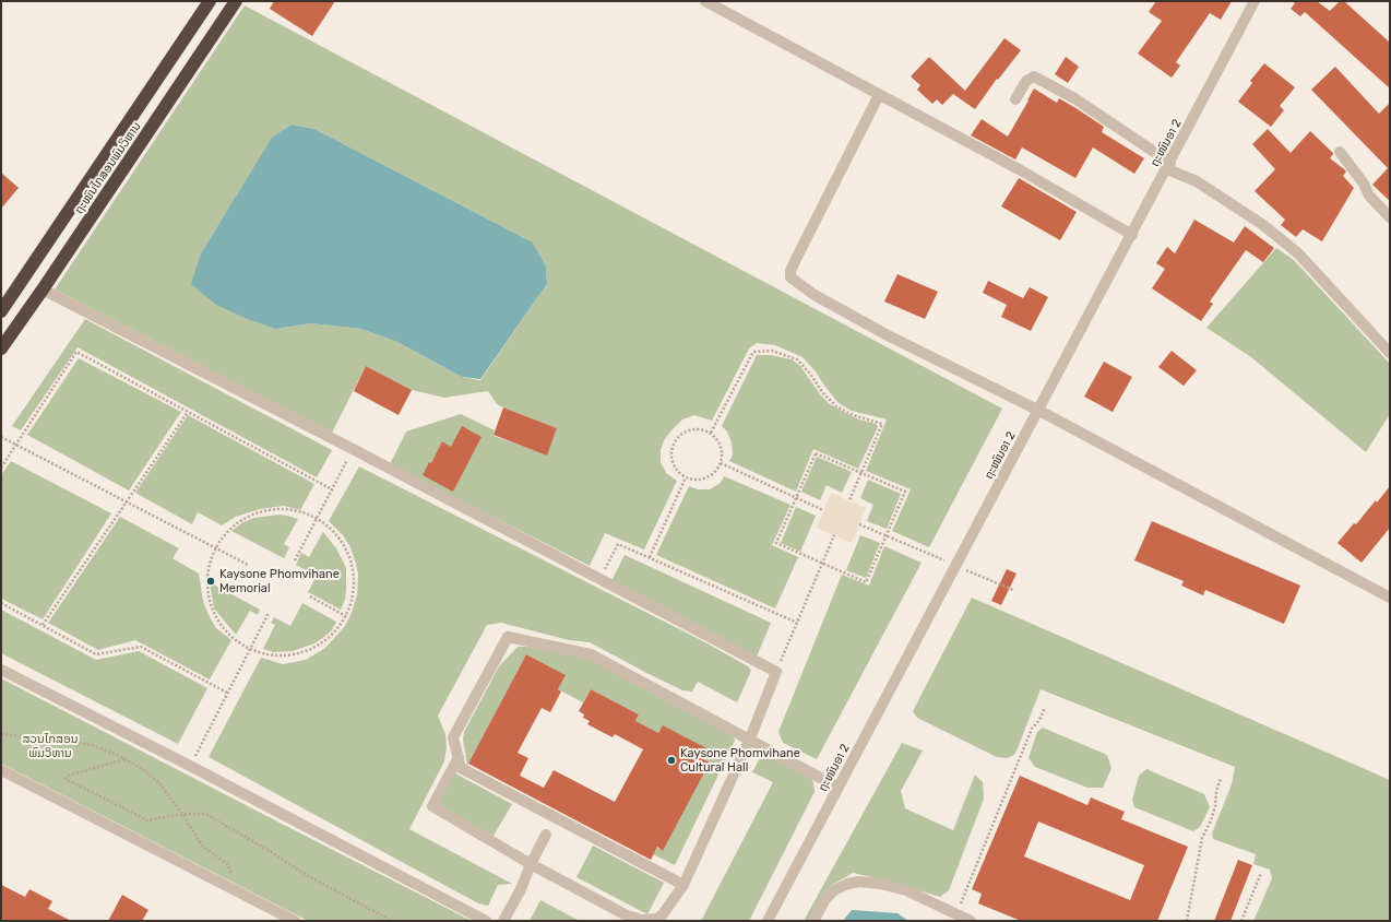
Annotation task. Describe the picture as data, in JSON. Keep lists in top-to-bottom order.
{
  "streets": {
    "highway": ["ຖະໜົນໄກສອນພົມວິຫານ"],
    "street": ["ຖະໜົນອາ 2"]
  },
  "parks": ["ສວນໄກສອນ ພົມວິຫານ"],
  "places": ["Kaysone Phomvihane Memorial", "Kaysone Phomvihane Cultural Hall"]
}
